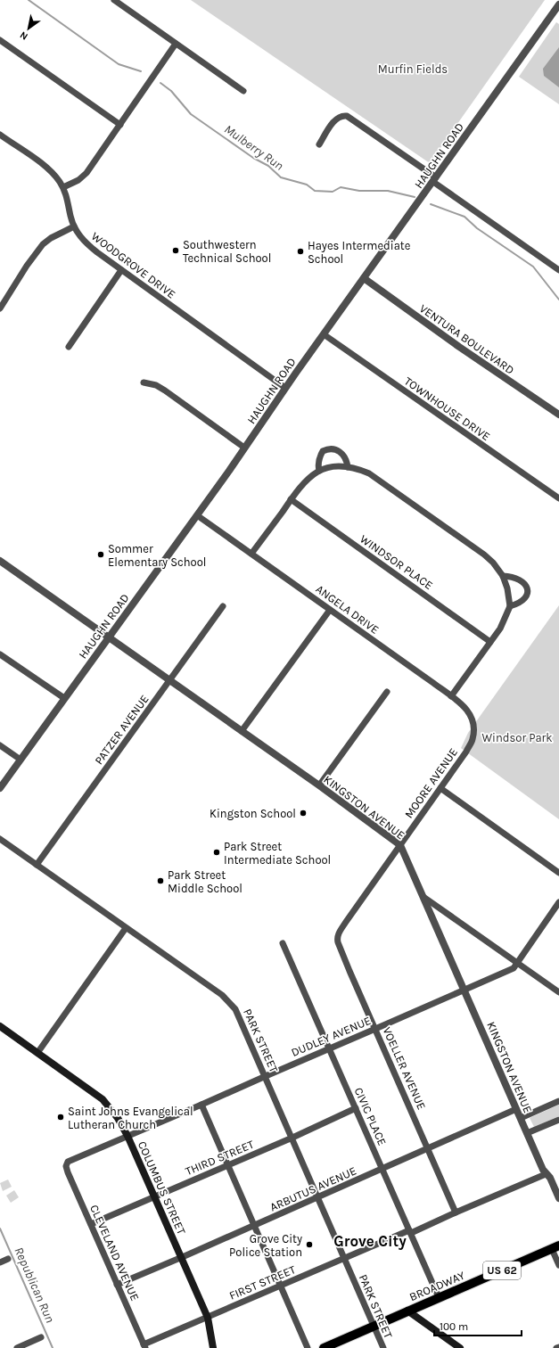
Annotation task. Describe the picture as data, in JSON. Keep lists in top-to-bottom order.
{
  "streets": {
    "main road": ["COLUMBUS STREET", "US 62", "BROADWAY"],
    "street": [
      "HAUGHN ROAD",
      "WOODGROVE DRIVE",
      "VENTURA BOULEVARD",
      "TOWNHOUSE DRIVE",
      "WINDSOR PLACE",
      "ANGELA DRIVE",
      "PATZER AVENUE",
      "MOORE AVENUE",
      "KINGSTON AVENUE",
      "DUDLEY AVENUE",
      "PARK STREET",
      "VOELLER AVENUE",
      "CIVIC PLACE",
      "THIRD STREET",
      "ARBUTUS AVENUE",
      "CLEVELAND AVENUE",
      "FIRST STREET"
    ]
  },
  "crossings": [
    ["HAUGHN ROAD", "WOODGROVE DRIVE"],
    ["HAUGHN ROAD", "VENTURA BOULEVARD"],
    ["HAUGHN ROAD", "TOWNHOUSE DRIVE"],
    ["HAUGHN ROAD", "ANGELA DRIVE"],
    ["HAUGHN ROAD", "KINGSTON AVENUE"],
    ["ANGELA DRIVE", "MOORE AVENUE"],
    ["PATZER AVENUE", "KINGSTON AVENUE"],
    ["PATZER AVENUE", "PARK STREET"],
    ["MOORE AVENUE", "KINGSTON AVENUE"],
    ["MOORE AVENUE", "VOELLER AVENUE"],
    ["KINGSTON AVENUE", "DUDLEY AVENUE"],
    ["KINGSTON AVENUE", "ARBUTUS AVENUE"],
    ["KINGSTON AVENUE", "FIRST STREET"],
    ["DUDLEY AVENUE", "PARK STREET"],
    ["DUDLEY AVENUE", "VOELLER AVENUE"],
    ["DUDLEY AVENUE", "CIVIC PLACE"],
    ["DUDLEY AVENUE", "COLUMBUS STREET"],
    ["DUDLEY AVENUE", "CLEVELAND AVENUE"],
    ["PARK STREET", "THIRD STREET"],
    ["PARK STREET", "ARBUTUS AVENUE"],
    ["PARK STREET", "FIRST STREET"],
    ["PARK STREET", "BROADWAY"],
    ["VOELLER AVENUE", "ARBUTUS AVENUE"],
    ["VOELLER AVENUE", "FIRST STREET"],
    ["CIVIC PLACE", "THIRD STREET"],
    ["CIVIC PLACE", "ARBUTUS AVENUE"],
    ["CIVIC PLACE", "FIRST STREET"],
    ["CIVIC PLACE", "BROADWAY"],
    ["THIRD STREET", "COLUMBUS STREET"],
    ["THIRD STREET", "CLEVELAND AVENUE"],
    ["COLUMBUS STREET", "ARBUTUS AVENUE"],
    ["COLUMBUS STREET", "FIRST STREET"],
    ["ARBUTUS AVENUE", "CLEVELAND AVENUE"],
    ["CLEVELAND AVENUE", "FIRST STREET"]
  ],
  "districts": ["Grove City"],
  "water": ["Mulberry Run", "Republican Run"],
  "parks": ["Murfin Fields", "Windsor Park"],
  "places": [
    "Southwestern Technical School",
    "Hayes Intermediate School",
    "Sommer Elementary School",
    "Kingston School",
    "Park Street Intermediate School",
    "Park Street Middle School",
    "Saint Johns Evangelical Lutheran Church",
    "Grove City Police Station"
  ],
  "scale_bar": "100 m",
  "north": "bottom left"
}
